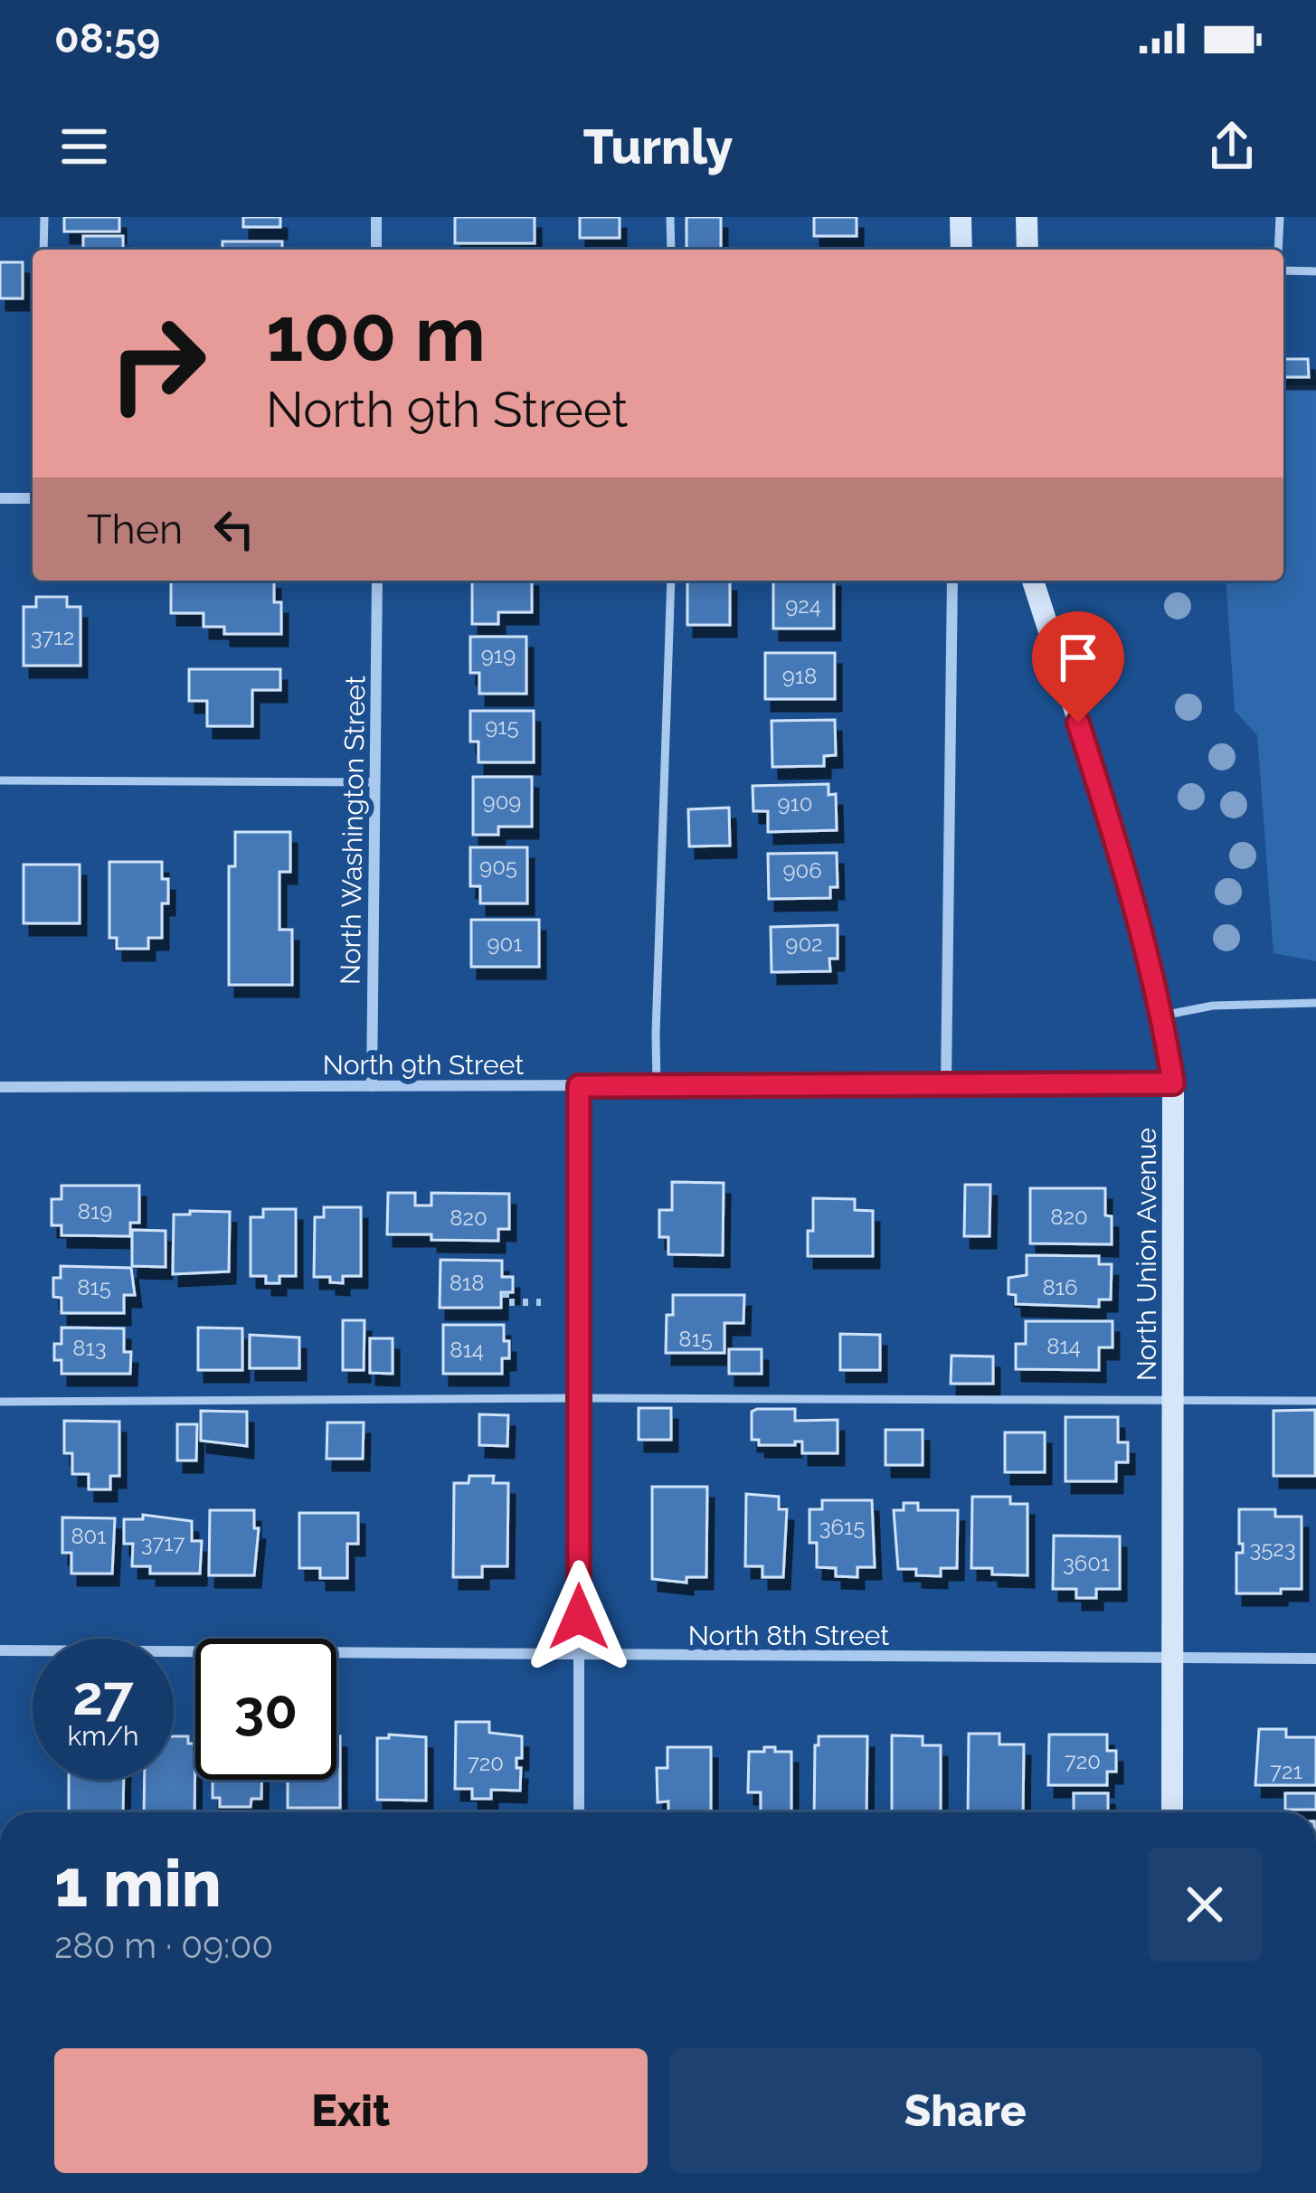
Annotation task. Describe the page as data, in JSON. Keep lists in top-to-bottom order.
{
  "streets": {
    "street": [
      "North Washington Street",
      "North 9th Street",
      "North Union Avenue",
      "North 8th Street"
    ]
  },
  "crossings": [
    ["North Washington Street", "North 9th Street"],
    ["North 9th Street", "North Union Avenue"],
    ["North Union Avenue", "North 8th Street"]
  ],
  "house_numbers": [
    "924",
    "3712",
    "919",
    "918",
    "915",
    "909",
    "910",
    "905",
    "906",
    "901",
    "902",
    "819",
    "820",
    "820",
    "818",
    "815",
    "816",
    "815",
    "814",
    "813",
    "814",
    "3615",
    "801",
    "3717",
    "3523",
    "3601",
    "720",
    "720",
    "721"
  ],
  "page": {
    "status": "08:59",
    "header": "Turnly",
    "turn": ["100 m", "North 9th Street"],
    "then": "Then",
    "speed": "27 km/h",
    "limit": "30",
    "heading": ["1 min", "280 m · 09:00"],
    "buttons": ["Exit", "Share"]
  }
}
